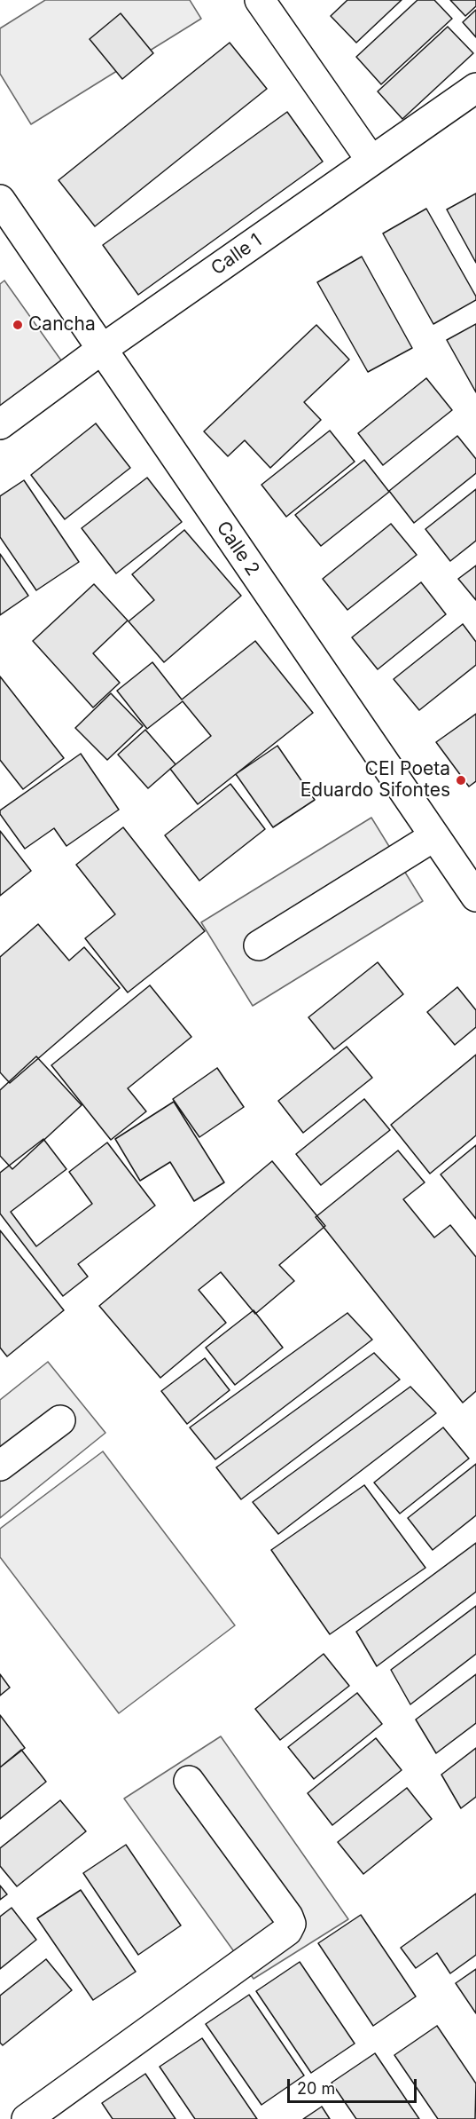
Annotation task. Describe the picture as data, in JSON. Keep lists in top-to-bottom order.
{
  "streets": {
    "street": ["Calle 1", "Calle 2"]
  },
  "crossings": [
    ["Calle 1", "Calle 2"]
  ],
  "places": ["Cancha", "CEI Poeta Eduardo Sifontes"],
  "scale_bar": "20 m"
}
